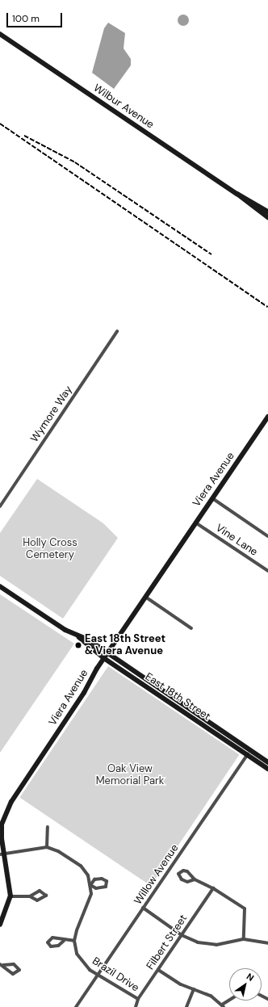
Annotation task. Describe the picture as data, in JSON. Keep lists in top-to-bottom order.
{
  "streets": {
    "main road": ["Wilbur Avenue", "Viera Avenue", "East 18th Street"],
    "street": [
      "Wymore Way",
      "Vine Lane",
      "Willow Avenue",
      "Filbert Street",
      "Brazil Drive"
    ]
  },
  "crossings": [
    ["Viera Avenue", "Vine Lane"],
    ["Viera Avenue", "East 18th Street"],
    ["East 18th Street", "Willow Avenue"],
    ["Willow Avenue", "Brazil Drive"],
    ["Filbert Street", "Brazil Drive"]
  ],
  "parks": ["Holly Cross Cemetery", "Oak View Memorial Park"],
  "places": ["East 18th Street & Viera Avenue"],
  "scale_bar": "100 m",
  "north": "top right"
}
